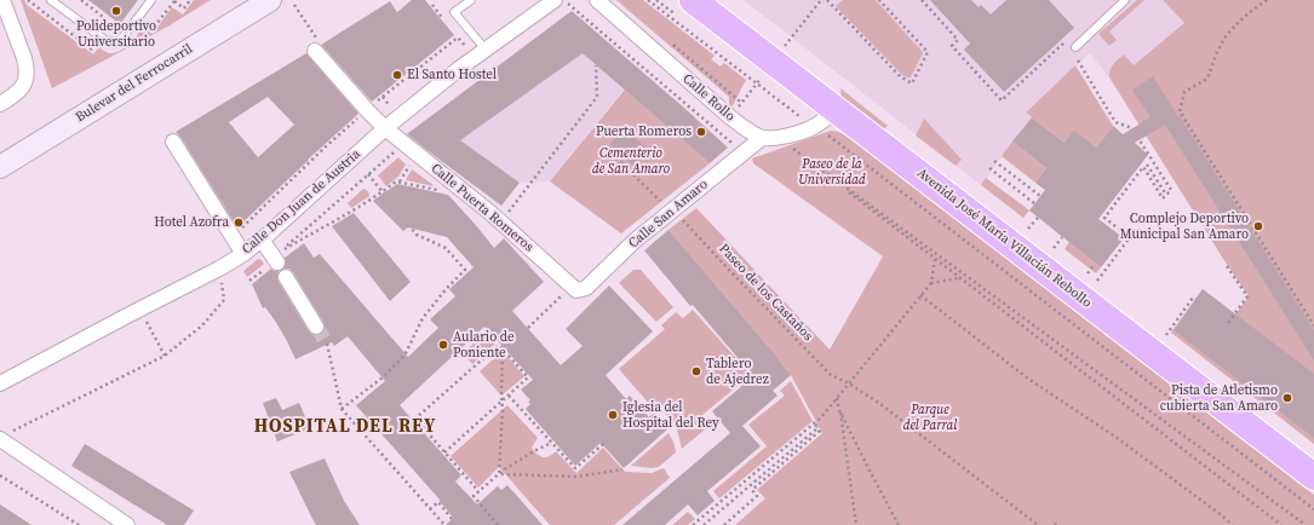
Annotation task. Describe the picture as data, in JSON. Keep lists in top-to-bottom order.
{
  "streets": {
    "highway": ["Avenida José María Villacián Rebollo"],
    "main road": ["Bulevar del Ferrocarril"],
    "street": [
      "Calle Rollo",
      "Calle Don Juan de Austria",
      "Calle Puerta Romeros",
      "Calle San Amaro"
    ],
    "path": ["Paseo de los Castaños"]
  },
  "crossings": [
    ["Calle Rollo", "Calle San Amaro"],
    ["Calle Don Juan de Austria", "Calle Puerta Romeros"],
    ["Calle Puerta Romeros", "Calle San Amaro"],
    ["Calle San Amaro", "Paseo de los Castaños"]
  ],
  "districts": ["HOSPITAL DEL REY"],
  "parks": ["Cementerio de San Amaro", "Paseo de la Universidad", "Parque del Parral"],
  "places": [
    "Polideportivo Universitario",
    "El Santo Hostel",
    "Puerta Romeros",
    "Hotel Azofra",
    "Complejo Deportivo Municipal San Amaro",
    "Aulario de Poniente",
    "Tablero de Ajedrez",
    "Pista de Atletismo cubierta San Amaro",
    "Iglesia del Hospital del Rey"
  ]
}
